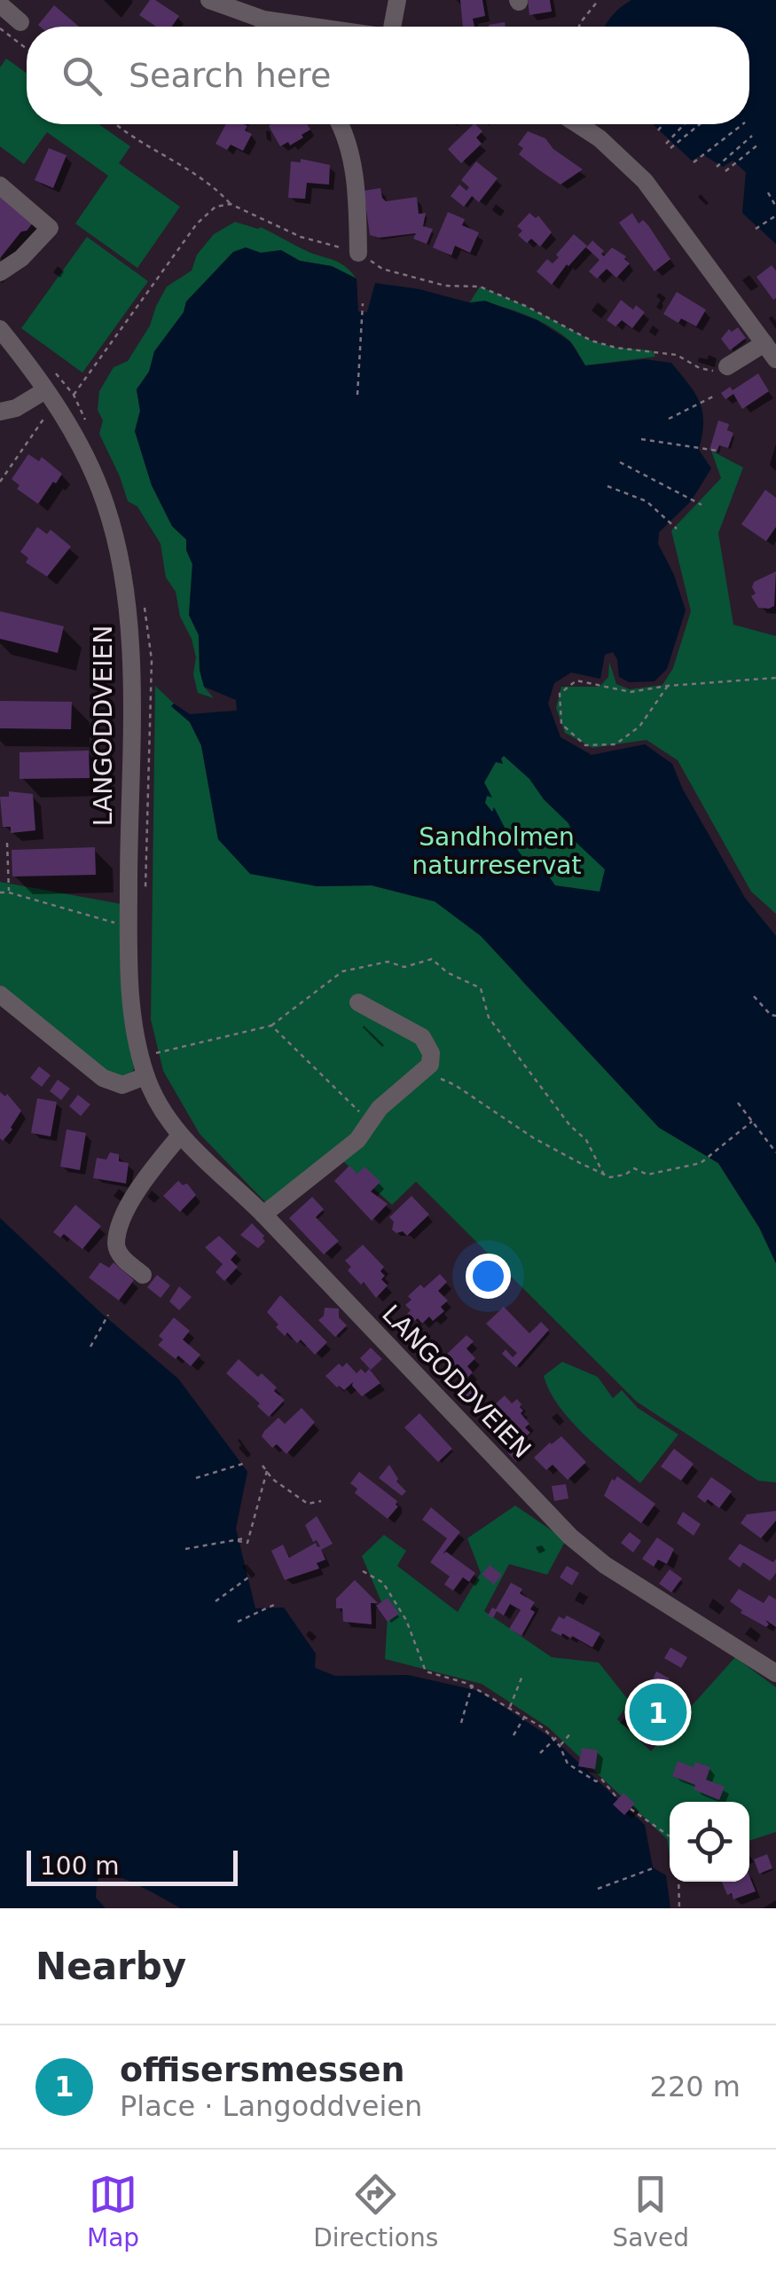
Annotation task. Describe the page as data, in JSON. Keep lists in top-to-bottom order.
{
  "streets": {
    "street": ["LANGODDVEIEN"]
  },
  "parks": ["Sandholmen naturreservat"],
  "scale_bar": "100 m",
  "page": {
    "search": "Search here",
    "pins": "1",
    "scale": "100 m",
    "heading": "Nearby",
    "list": [
      {
        "mark": "1",
        "name": "offisersmessen",
        "note": "Place · Langoddveien",
        "value": "220 m"
      }
    ],
    "nav": ["Map", "Directions", "Saved"]
  }
}
